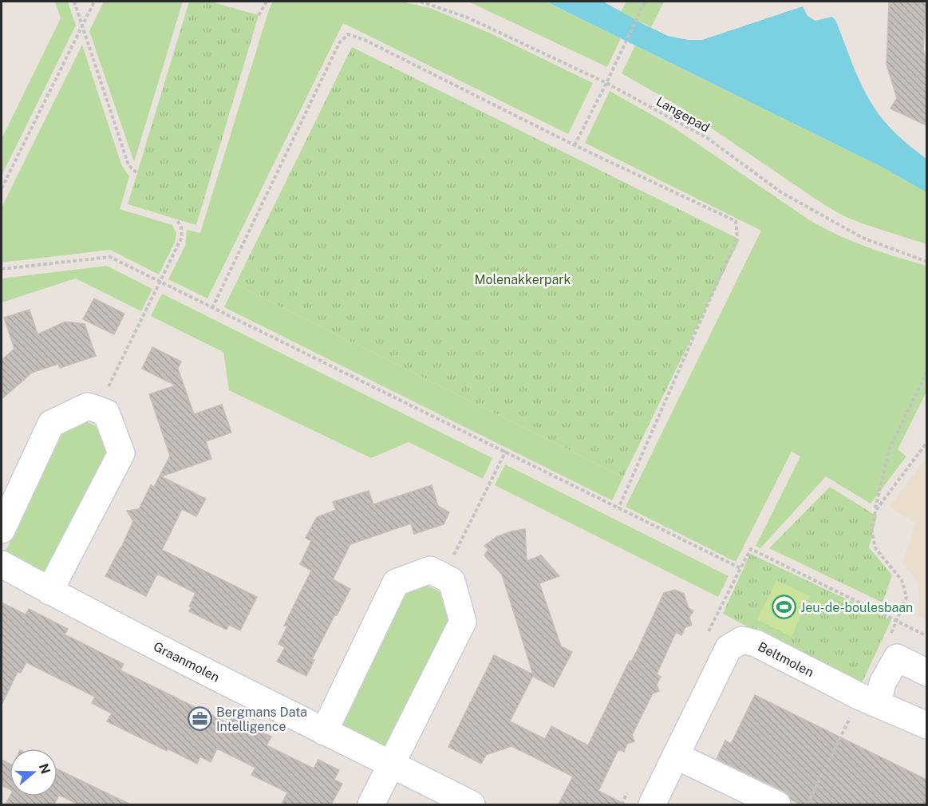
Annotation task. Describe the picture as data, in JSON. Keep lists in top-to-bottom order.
{
  "streets": {
    "street": ["Beltmolen", "Graanmolen"],
    "path": ["Langepad"]
  },
  "parks": ["Molenakkerpark"],
  "places": {
    "sports": ["Jeu-de-boulesbaan"],
    "office": ["Bergmans Data Intelligence"]
  },
  "north": "right"
}
